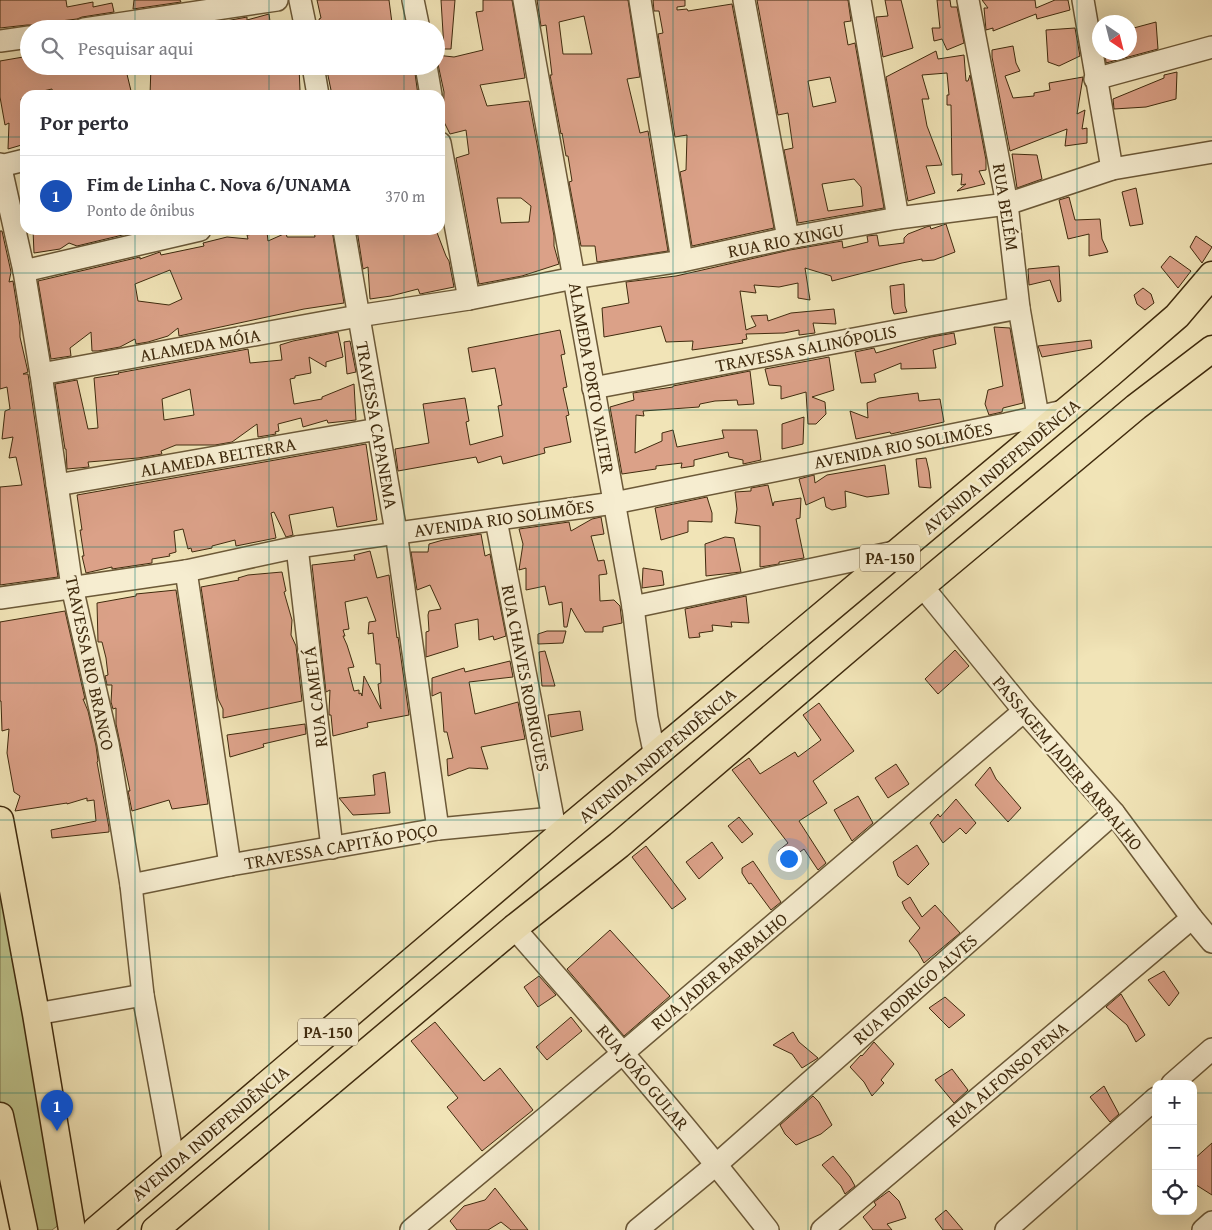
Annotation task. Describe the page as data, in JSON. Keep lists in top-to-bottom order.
{
  "streets": {
    "main road": ["AVENIDA INDEPENDÊNCIA", "PA-150"],
    "street": [
      "RUA BELÉM",
      "RUA RIO XINGU",
      "ALAMEDA MÓIA",
      "TRAVESSA SALINÓPOLIS",
      "ALAMEDA PORTO VALTER",
      "TRAVESSA CAPANEMA",
      "AVENIDA RIO SOLIMÕES",
      "ALAMEDA BELTERRA",
      "TRAVESSA RIO BRANCO",
      "RUA CHAVES RODRIGUES",
      "RUA CAMETÁ",
      "PASSAGEM JADER BARBALHO",
      "TRAVESSA CAPITÃO POÇO",
      "RUA JADER BARBALHO",
      "RUA RODRIGO ALVES",
      "RUA ALFONSO PENA",
      "RUA JOÃO GULAR"
    ]
  },
  "crossings": [
    ["RUA BELÉM", "RUA RIO XINGU"],
    ["RUA BELÉM", "TRAVESSA SALINÓPOLIS"],
    ["RUA BELÉM", "AVENIDA RIO SOLIMÕES"],
    ["RUA RIO XINGU", "ALAMEDA MÓIA"],
    ["RUA RIO XINGU", "ALAMEDA PORTO VALTER"],
    ["RUA RIO XINGU", "TRAVESSA CAPANEMA"],
    ["ALAMEDA MÓIA", "TRAVESSA CAPANEMA"],
    ["ALAMEDA MÓIA", "TRAVESSA RIO BRANCO"],
    ["TRAVESSA SALINÓPOLIS", "ALAMEDA PORTO VALTER"],
    ["ALAMEDA PORTO VALTER", "AVENIDA RIO SOLIMÕES"],
    ["ALAMEDA PORTO VALTER", "AVENIDA INDEPENDÊNCIA"],
    ["TRAVESSA CAPANEMA", "AVENIDA RIO SOLIMÕES"],
    ["TRAVESSA CAPANEMA", "ALAMEDA BELTERRA"],
    ["TRAVESSA CAPANEMA", "TRAVESSA CAPITÃO POÇO"],
    ["AVENIDA RIO SOLIMÕES", "TRAVESSA RIO BRANCO"],
    ["AVENIDA RIO SOLIMÕES", "RUA CHAVES RODRIGUES"],
    ["AVENIDA RIO SOLIMÕES", "RUA CAMETÁ"],
    ["ALAMEDA BELTERRA", "TRAVESSA RIO BRANCO"],
    ["AVENIDA INDEPENDÊNCIA", "TRAVESSA RIO BRANCO"],
    ["AVENIDA INDEPENDÊNCIA", "RUA CHAVES RODRIGUES"],
    ["AVENIDA INDEPENDÊNCIA", "TRAVESSA CAPITÃO POÇO"],
    ["PA-150", "PASSAGEM JADER BARBALHO"],
    ["PA-150", "RUA JOÃO GULAR"],
    ["TRAVESSA RIO BRANCO", "TRAVESSA CAPITÃO POÇO"],
    ["RUA CHAVES RODRIGUES", "TRAVESSA CAPITÃO POÇO"],
    ["RUA CAMETÁ", "TRAVESSA CAPITÃO POÇO"],
    ["PASSAGEM JADER BARBALHO", "RUA JADER BARBALHO"],
    ["PASSAGEM JADER BARBALHO", "RUA RODRIGO ALVES"],
    ["PASSAGEM JADER BARBALHO", "RUA ALFONSO PENA"],
    ["RUA JADER BARBALHO", "RUA JOÃO GULAR"],
    ["RUA RODRIGO ALVES", "RUA JOÃO GULAR"]
  ],
  "north": "bottom right",
  "page": {
    "search": "Pesquisar aqui",
    "heading": "Por perto",
    "list": [
      {
        "mark": "1",
        "name": "Fim de Linha C. Nova 6/UNAMA",
        "note": "Ponto de ônibus",
        "value": "370 m"
      }
    ],
    "map_buttons": ["+", "−"],
    "pins": "1"
  }
}
